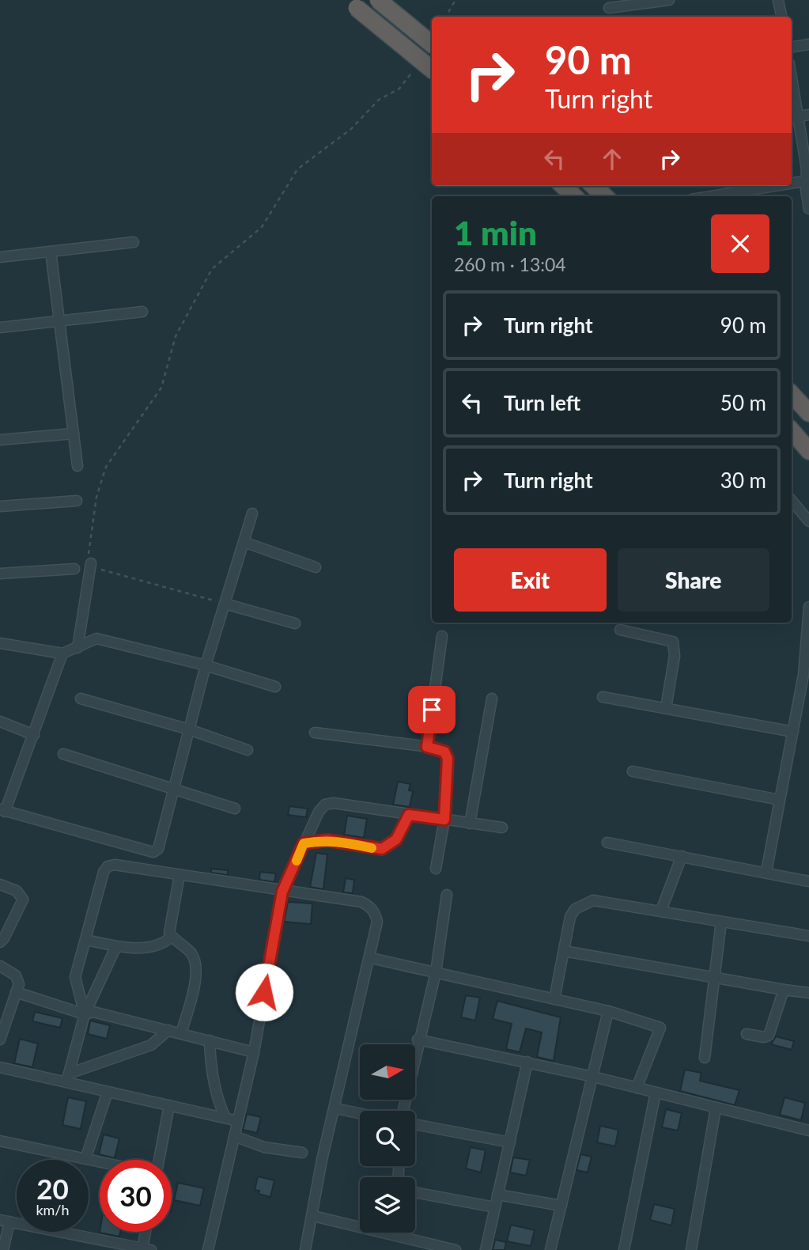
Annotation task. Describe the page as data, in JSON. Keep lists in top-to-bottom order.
{
  "north": "right",
  "page": {
    "turn": ["90 m", "Turn right"],
    "heading": ["1 min", "260 m · 13:04"],
    "list": [
      {
        "name": "Turn right",
        "value": "90 m"
      },
      {
        "name": "Turn left",
        "value": "50 m"
      },
      {
        "name": "Turn right",
        "value": "30 m"
      }
    ],
    "buttons": ["Exit", "Share"],
    "speed": "20 km/h",
    "limit": "30"
  }
}
